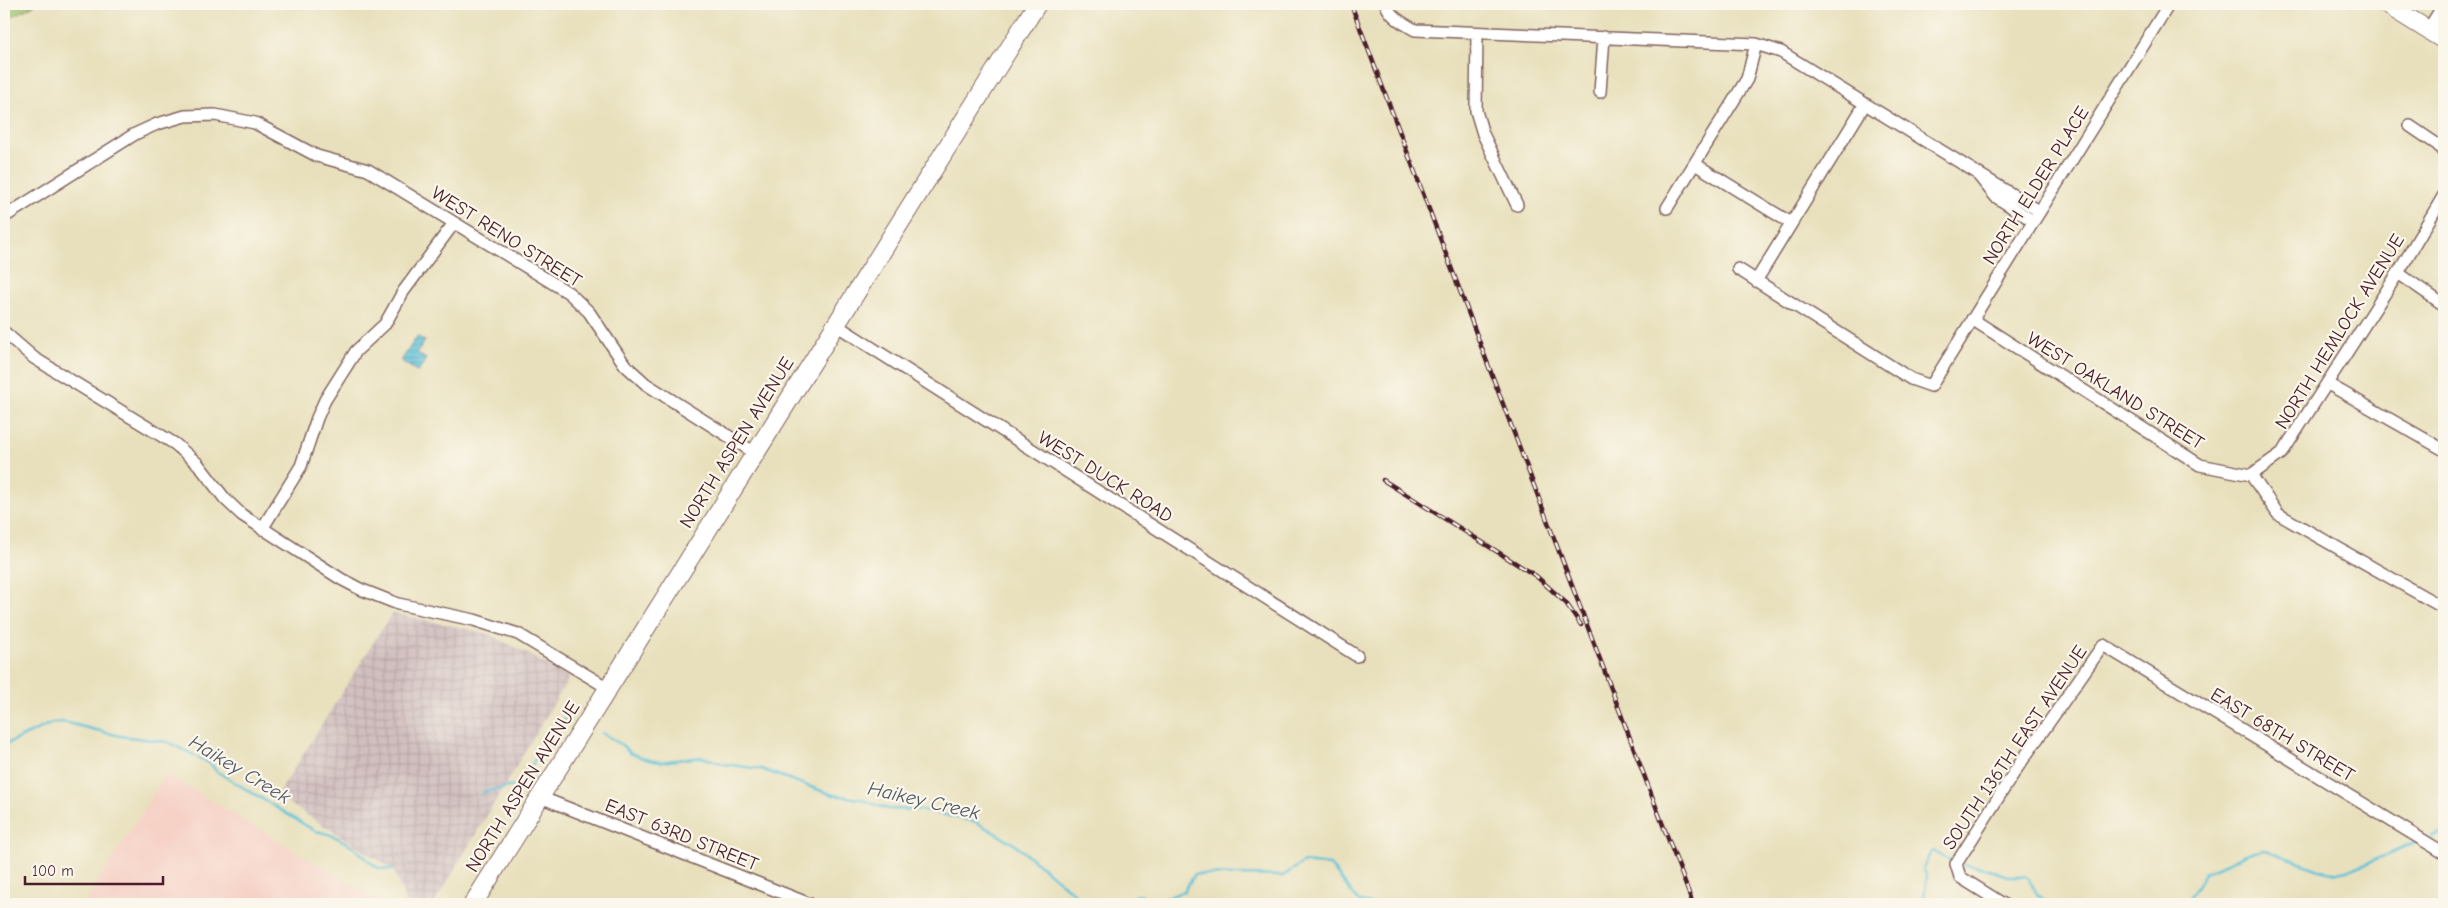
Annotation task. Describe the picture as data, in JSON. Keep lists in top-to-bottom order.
{
  "streets": {
    "main road": ["NORTH ASPEN AVENUE"],
    "street": [
      "NORTH ELDER PLACE",
      "WEST RENO STREET",
      "NORTH HEMLOCK AVENUE",
      "WEST OAKLAND STREET",
      "WEST DUCK ROAD",
      "EAST 68TH STREET",
      "SOUTH 136TH EAST AVENUE",
      "EAST 63RD STREET"
    ]
  },
  "crossings": [
    ["NORTH ELDER PLACE", "WEST OAKLAND STREET"],
    ["WEST RENO STREET", "NORTH ASPEN AVENUE"],
    ["NORTH HEMLOCK AVENUE", "WEST OAKLAND STREET"],
    ["NORTH ASPEN AVENUE", "WEST DUCK ROAD"],
    ["NORTH ASPEN AVENUE", "EAST 63RD STREET"],
    ["EAST 68TH STREET", "SOUTH 136TH EAST AVENUE"]
  ],
  "water": ["Haikey Creek"],
  "scale_bar": "100 m"
}
